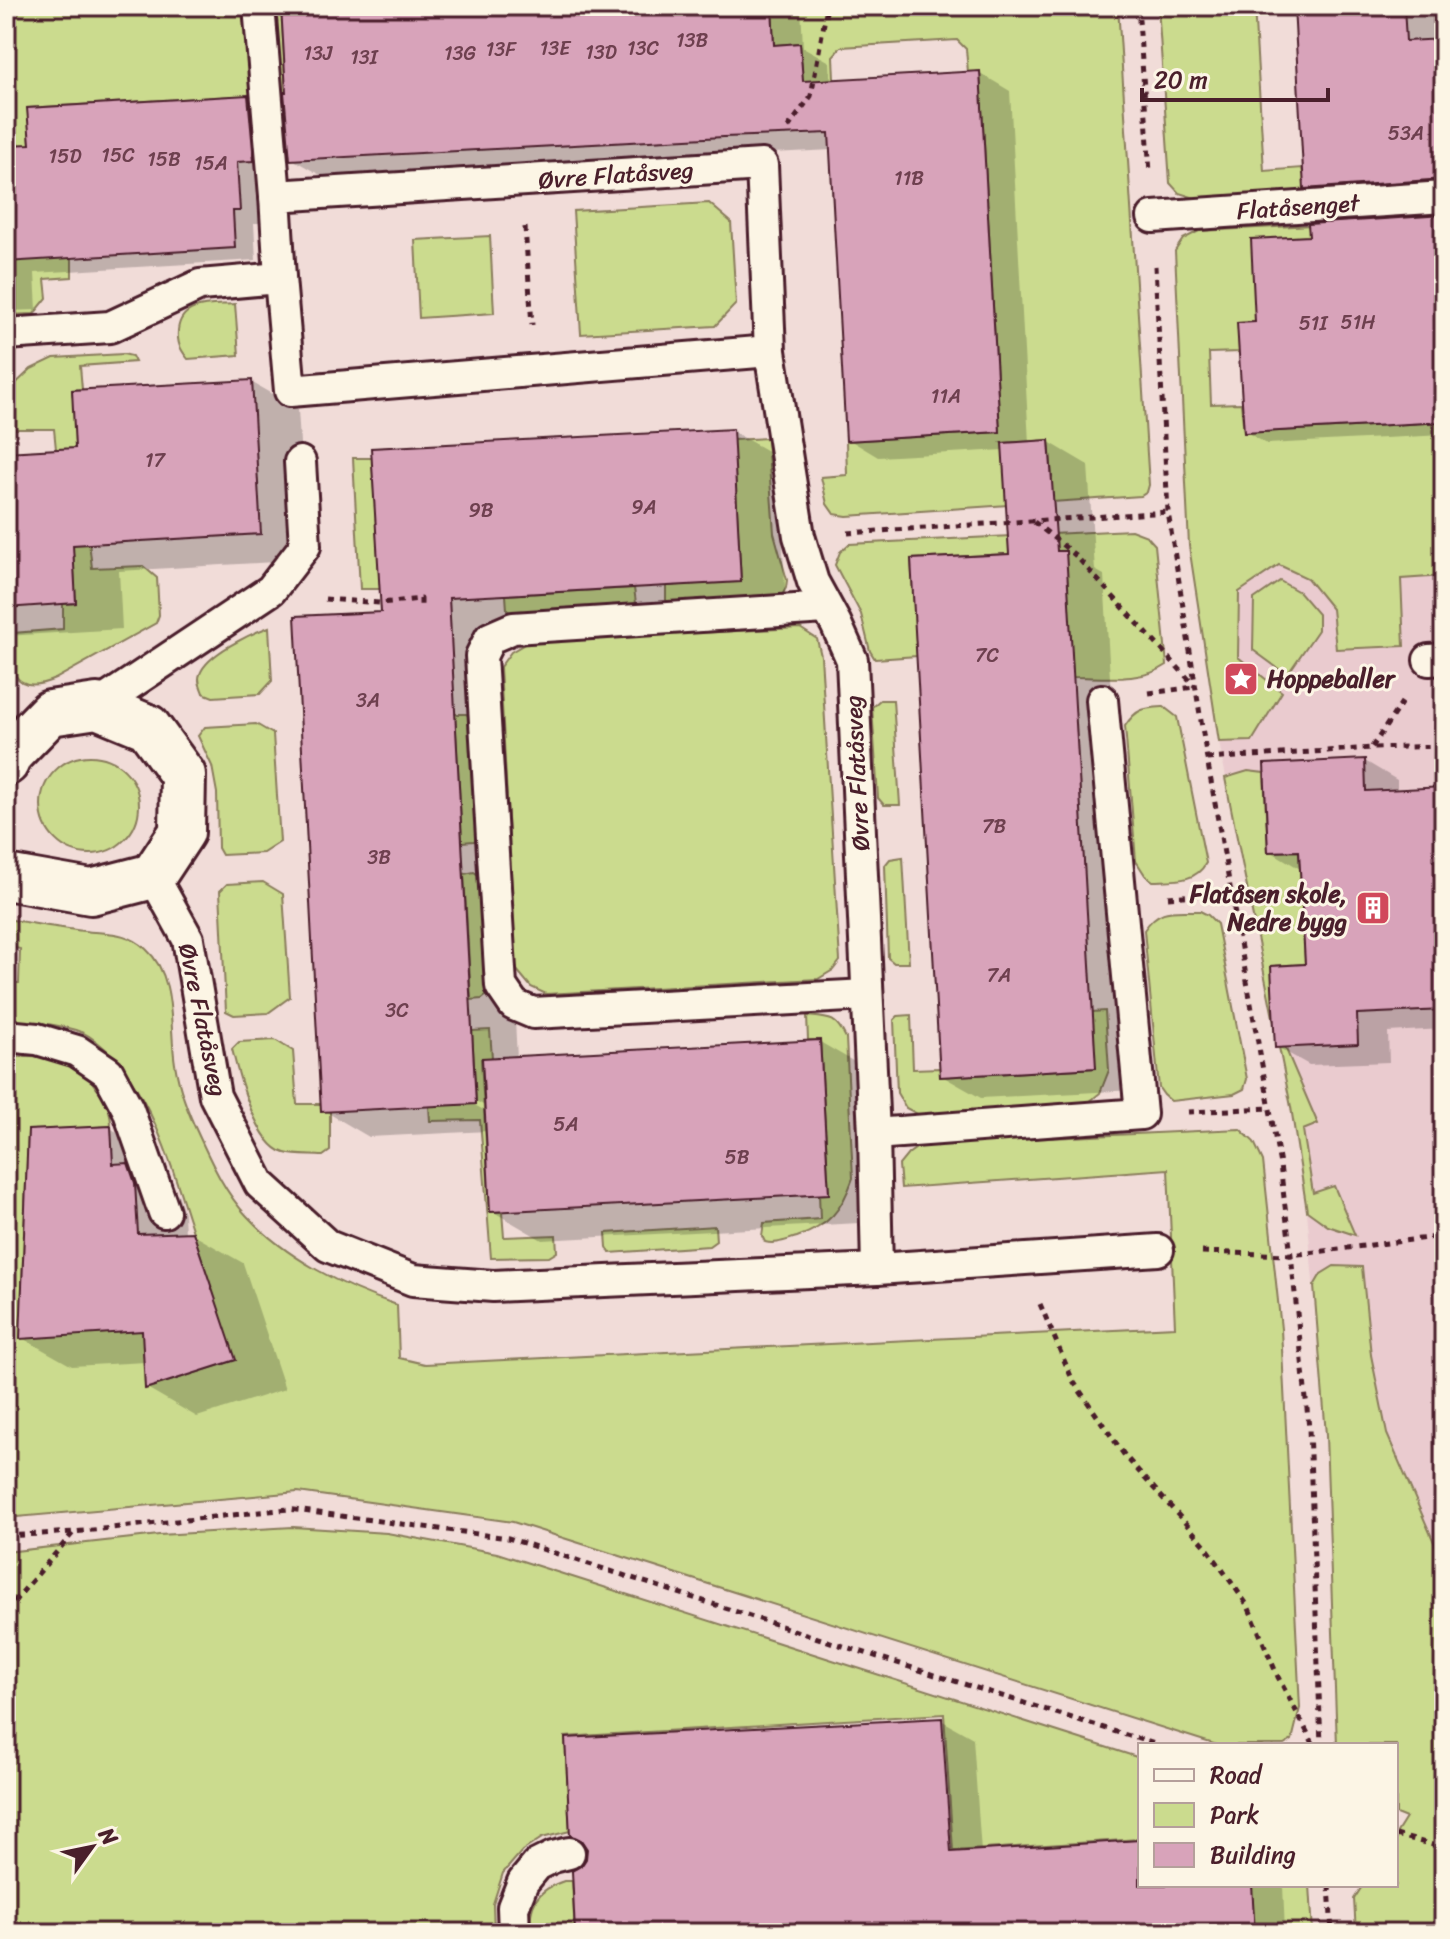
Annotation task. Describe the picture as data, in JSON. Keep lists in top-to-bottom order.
{
  "streets": {
    "lane": ["Øvre Flatåsveg", "Flatåsenget"]
  },
  "places": {
    "place": ["Hoppeballer"],
    "building": ["Flatåsen skole, Nedre bygg"]
  },
  "house_numbers": [
    "13B",
    "13E",
    "13C",
    "13F",
    "13D",
    "13J",
    "13G",
    "13I",
    "53A",
    "15C",
    "15D",
    "15B",
    "15A",
    "11B",
    "51H",
    "51I",
    "11A",
    "17",
    "9A",
    "9B",
    "7C",
    "3A",
    "7B",
    "3B",
    "7A",
    "3C",
    "5A",
    "5B"
  ],
  "legend": ["Road", "Park", "Building"],
  "scale_bar": "20 m",
  "north": "top right"
}
